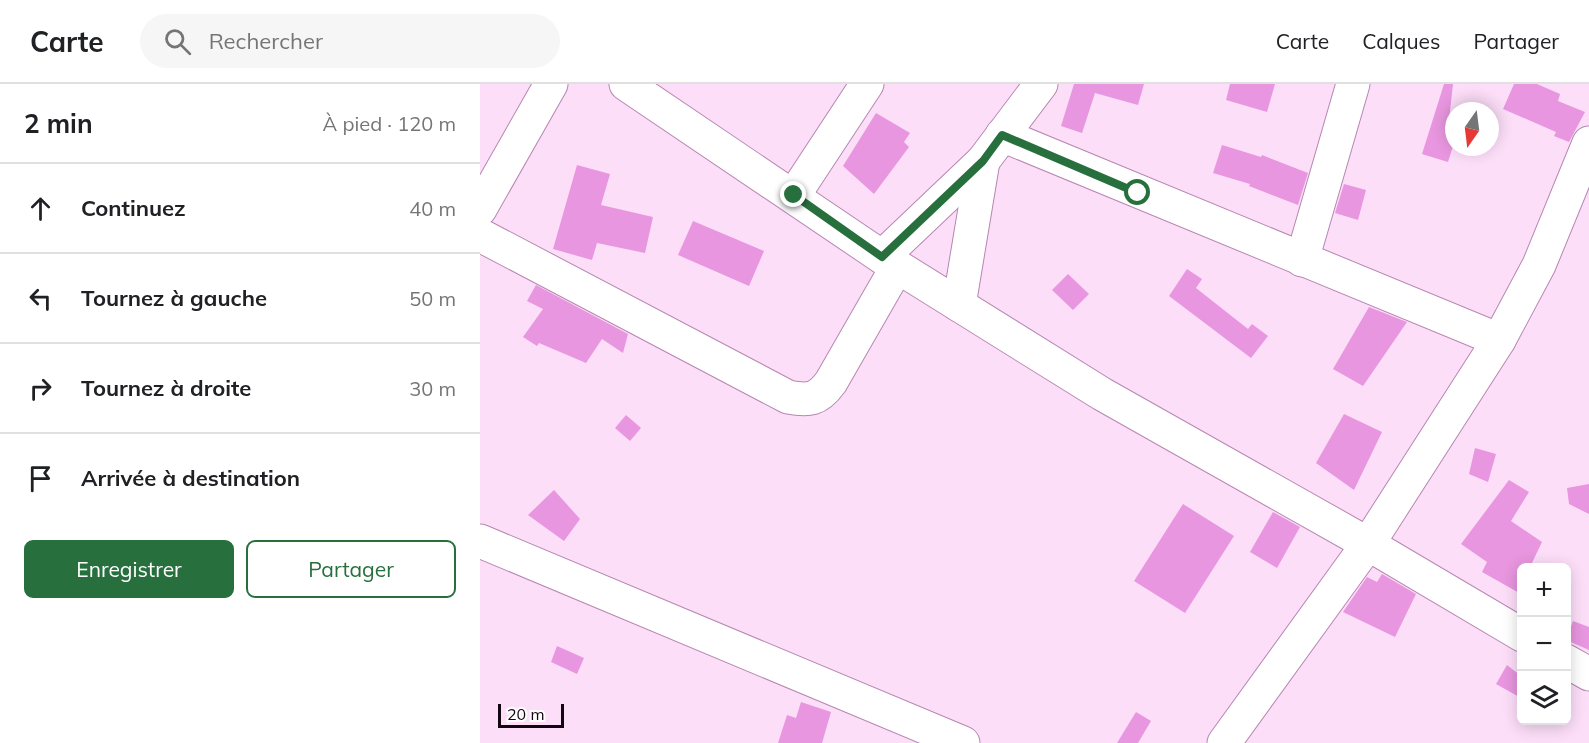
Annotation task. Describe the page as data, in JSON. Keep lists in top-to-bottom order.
{
  "scale_bar": "20 m",
  "north": "bottom",
  "page": {
    "header": "Carte",
    "search": "Rechercher",
    "nav": ["Carte", "Calques", "Partager"],
    "heading": ["2 min", "À pied · 120 m"],
    "list": [
      ["Continuez", "40 m"],
      ["Tournez à gauche", "50 m"],
      ["Tournez à droite", "30 m"],
      "Arrivée à destination"
    ],
    "buttons": ["Enregistrer", "Partager"],
    "map_buttons": ["+", "−"],
    "scale": "20 m"
  }
}
